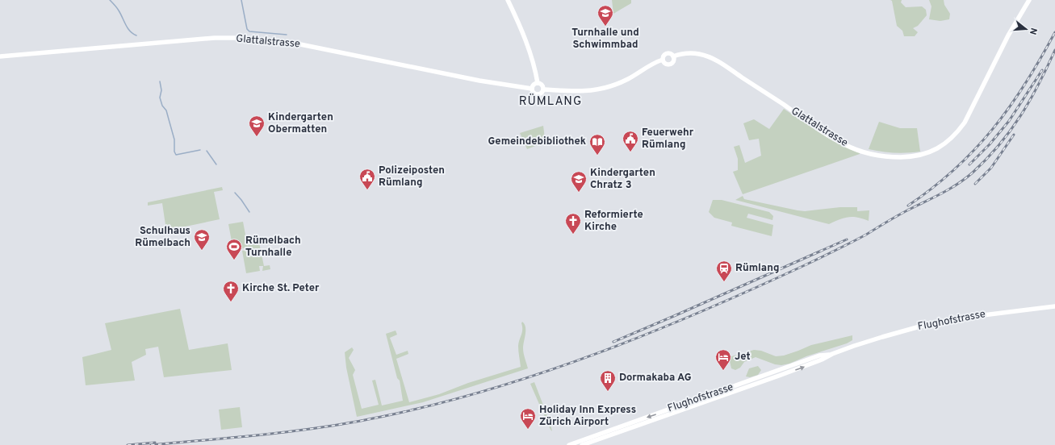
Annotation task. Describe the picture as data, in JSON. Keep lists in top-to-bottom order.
{
  "streets": {
    "street": ["Glattalstrasse", "Flughofstrasse"]
  },
  "districts": ["RÜMLANG"],
  "places": {
    "school or university": [
      "Turnhalle und Schwimmbad",
      "Kindergarten Obermatten",
      "Kindergarten Chratz 3",
      "Schulhaus Rümelbach"
    ],
    "public building": ["Feuerwehr Rümlang", "Polizeiposten Rümlang"],
    "library": ["Gemeindebibliothek"],
    "church": ["Reformierte Kirche", "Kirche St. Peter"],
    "sports": ["Rümelbach Turnhalle"],
    "station": ["Rümlang"],
    "hotel": ["Jet", "Holiday Inn Express Zürich Airport"],
    "building": ["Dormakaba AG"]
  },
  "north": "right"
}
